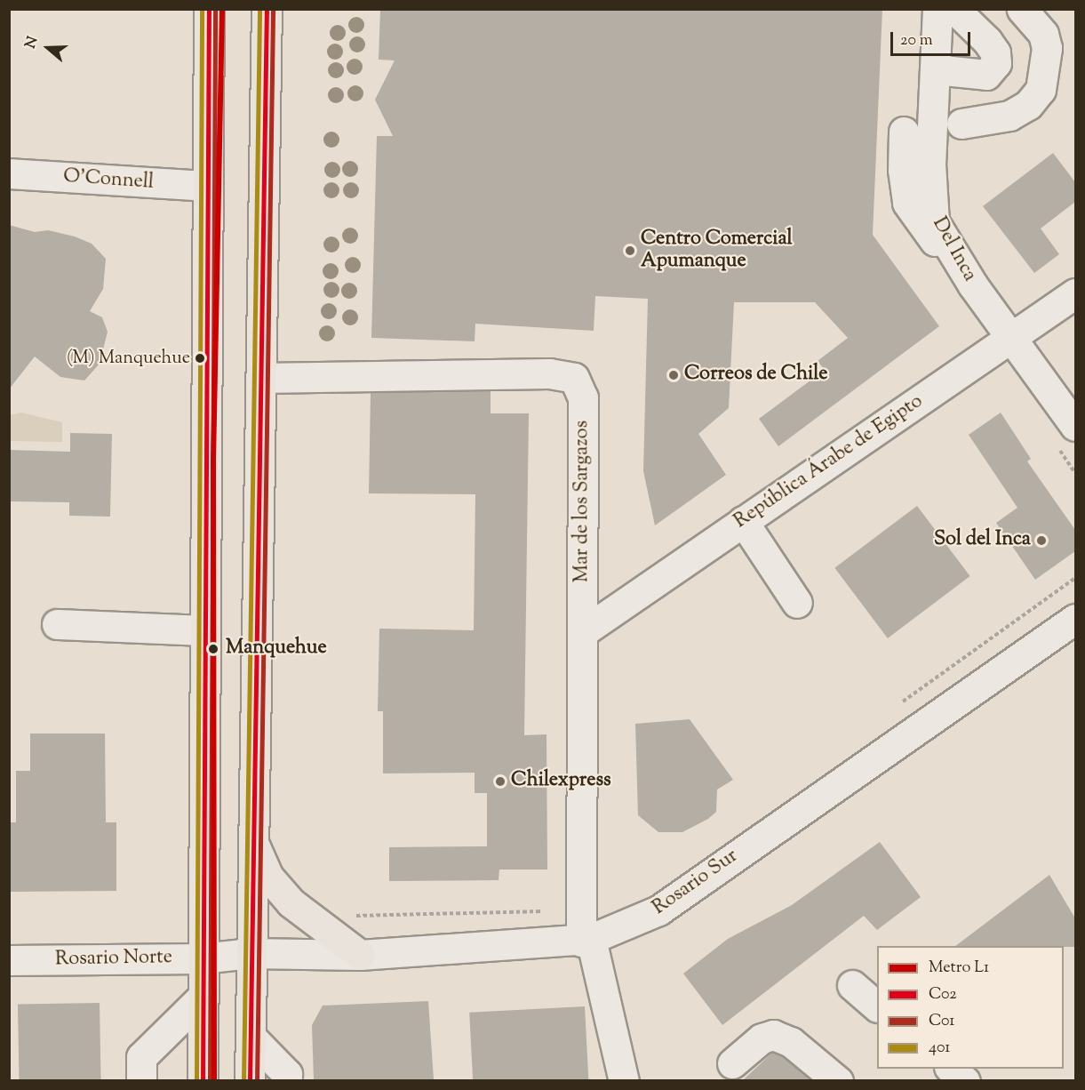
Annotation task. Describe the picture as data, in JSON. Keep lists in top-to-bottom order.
{
  "streets": {
    "street": [
      "O'Connell",
      "Del Inca",
      "República Árabe de Egipto",
      "Mar de los Sargazos",
      "Rosario Sur",
      "Rosario Norte"
    ]
  },
  "crossings": [
    ["Del Inca", "República Árabe de Egipto"],
    ["República Árabe de Egipto", "Mar de los Sargazos"],
    ["Mar de los Sargazos", "Rosario Sur"],
    ["Rosario Sur", "Rosario Norte"]
  ],
  "places": [
    "Centro Comercial Apumanque",
    "(M) Manquehue",
    "Correos de Chile",
    "Sol del Inca",
    "Manquehue",
    "Chilexpress"
  ],
  "lines": [
    "metro line L1",
    "transit line C02",
    "transit line C01",
    "transit line 401"
  ],
  "legend": [
    "Metro L1",
    "C02",
    "C01",
    "401"
  ],
  "scale_bar": "20 m",
  "north": "left"
}
